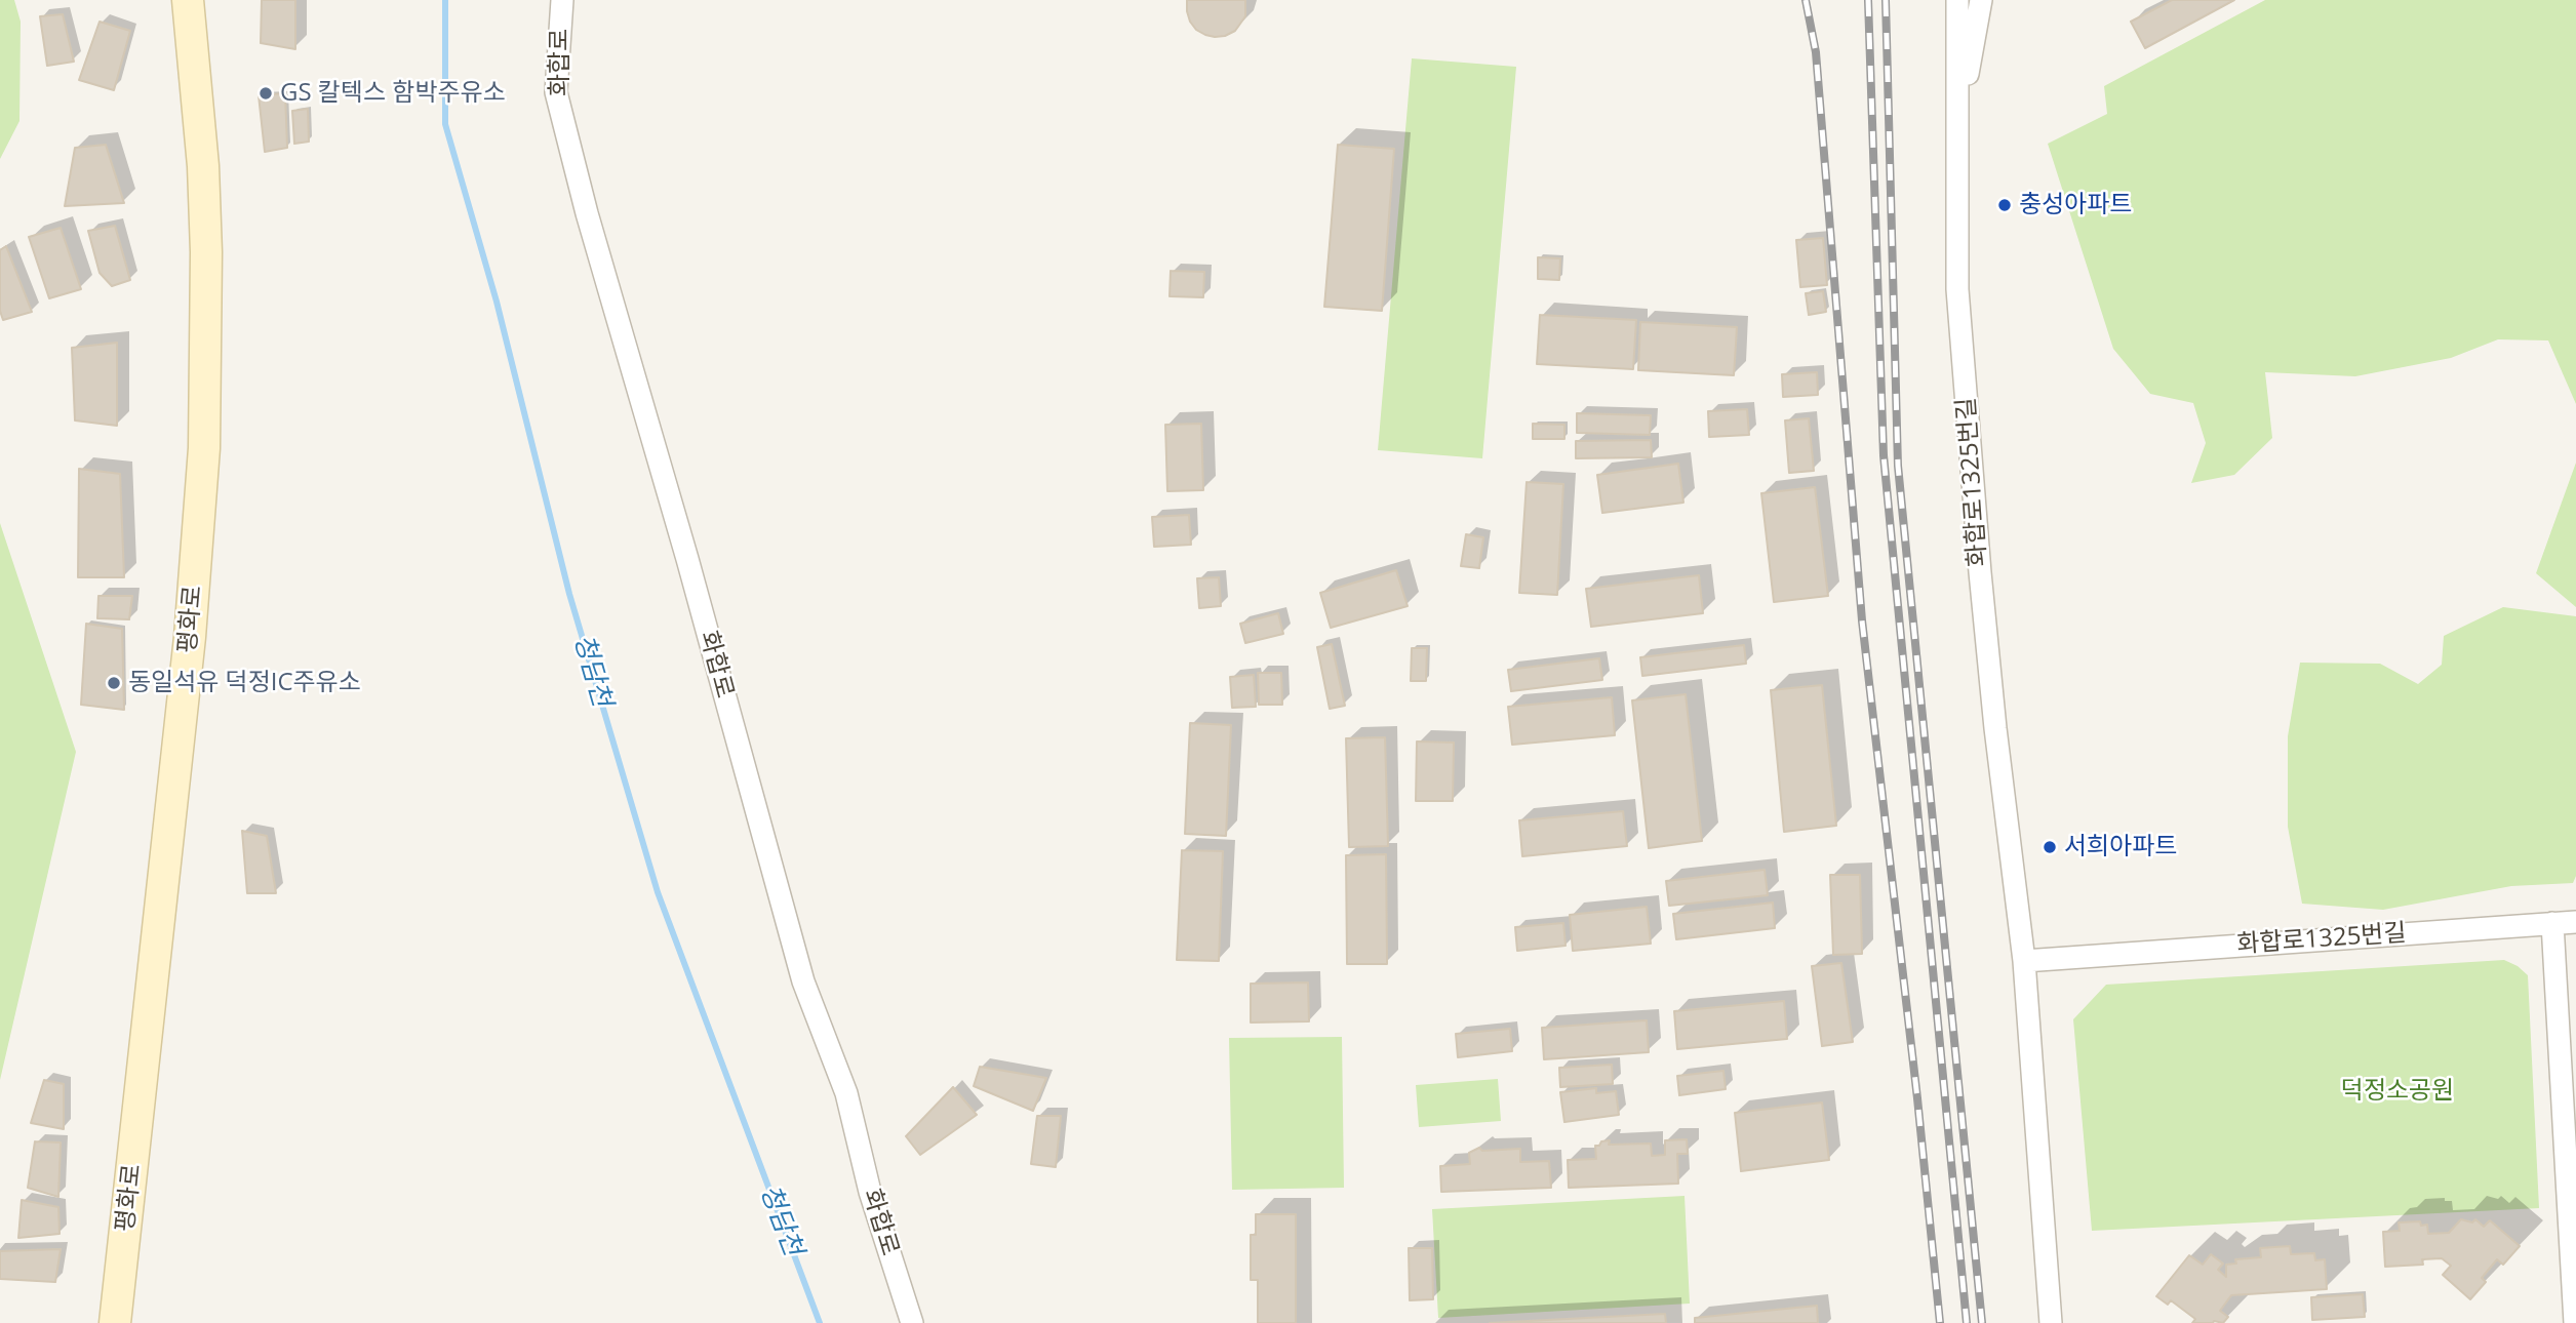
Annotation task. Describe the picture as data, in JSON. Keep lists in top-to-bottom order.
{
  "streets": {
    "main road": ["평화로"],
    "street": ["화합로", "화합로1325번길"]
  },
  "water": ["청담천"],
  "parks": ["덕정소공원"],
  "places": [
    "GS 칼텍스 함박주유소",
    "충성아파트",
    "동일석유 덕정IC주유소",
    "서희아파트"
  ]
}
